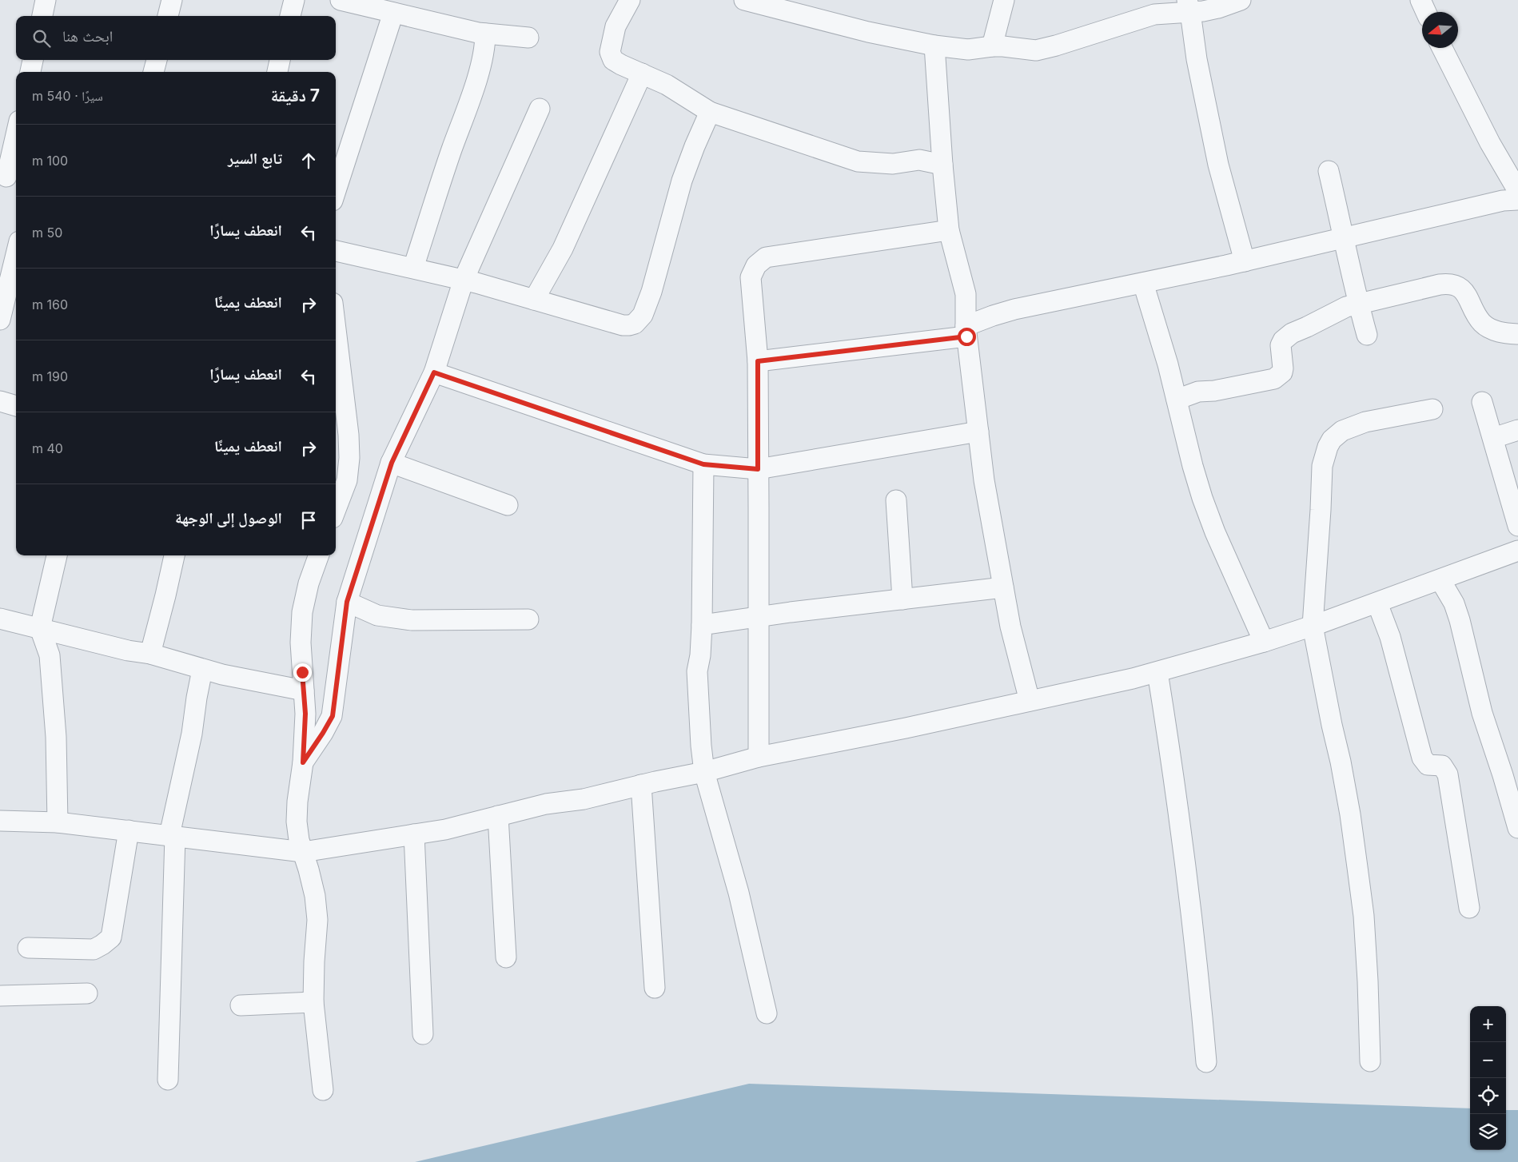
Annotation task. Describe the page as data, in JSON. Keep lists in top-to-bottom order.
{
  "north": "left",
  "page": {
    "search": "ابحث هنا",
    "heading": ["7 دقيقة", "سيرًا · 540 m"],
    "list": [
      ["تابع السير", "100 m"],
      ["انعطف يسارًا", "50 m"],
      ["انعطف يمينًا", "160 m"],
      ["انعطف يسارًا", "190 m"],
      ["انعطف يمينًا", "40 m"],
      "الوصول إلى الوجهة"
    ],
    "map_buttons": ["+", "−"]
  }
}
